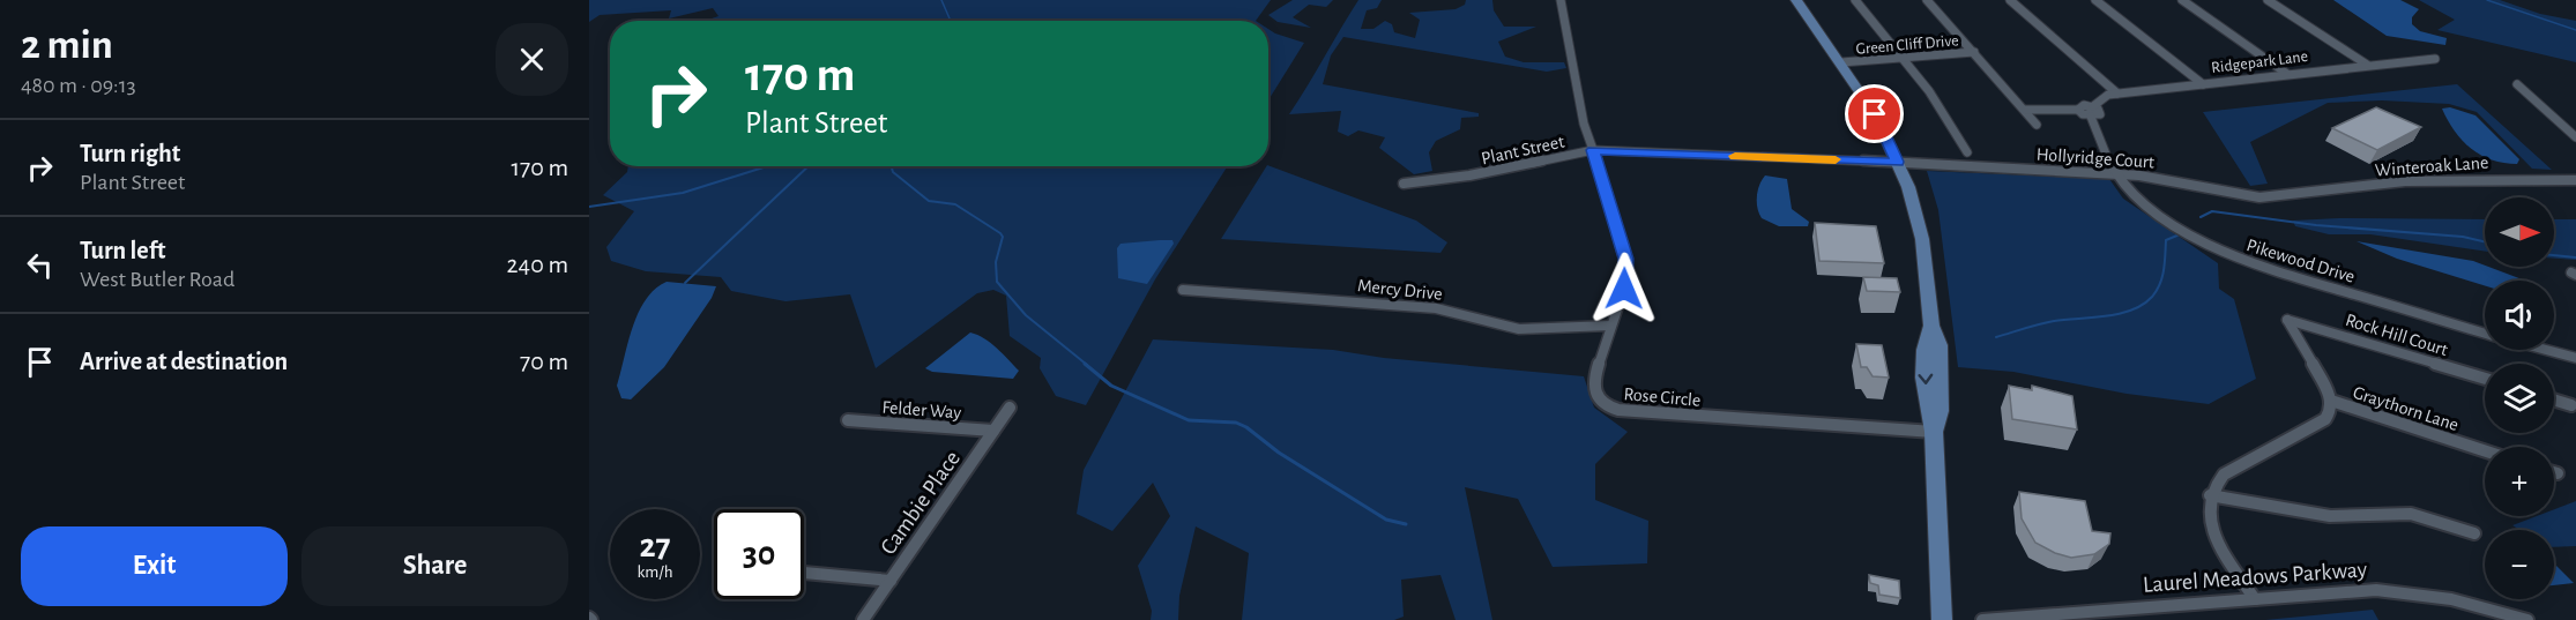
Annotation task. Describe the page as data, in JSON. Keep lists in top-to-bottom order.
{
  "streets": {
    "street": [
      "Green Cliff Drive",
      "Ridgepark Lane",
      "Plant Street",
      "Hollyridge Court",
      "Winteroak Lane",
      "Pikewood Drive",
      "Mercy Drive",
      "Rock Hill Court",
      "Rose Circle",
      "Graythorn Lane",
      "Felder Way",
      "Cambie Place",
      "Laurel Meadows Parkway"
    ]
  },
  "crossings": [
    ["Plant Street", "Hollyridge Court"],
    ["Plant Street", "Rose Circle"],
    ["Hollyridge Court", "Winteroak Lane"],
    ["Hollyridge Court", "Pikewood Drive"],
    ["Mercy Drive", "Rose Circle"],
    ["Rock Hill Court", "Graythorn Lane"],
    ["Felder Way", "Cambie Place"]
  ],
  "north": "right",
  "page": {
    "heading": ["2 min", "480 m · 09:13"],
    "turn": ["170 m", "Plant Street"],
    "list": [
      {
        "name": "Turn right",
        "note": "Plant Street",
        "value": "170 m"
      },
      {
        "name": "Turn left",
        "note": "West Butler Road",
        "value": "240 m"
      },
      {
        "name": "Arrive at destination",
        "value": "70 m"
      }
    ],
    "map_buttons": ["+", "−"],
    "speed": "27 km/h",
    "limit": "30",
    "buttons": ["Exit", "Share"]
  }
}
